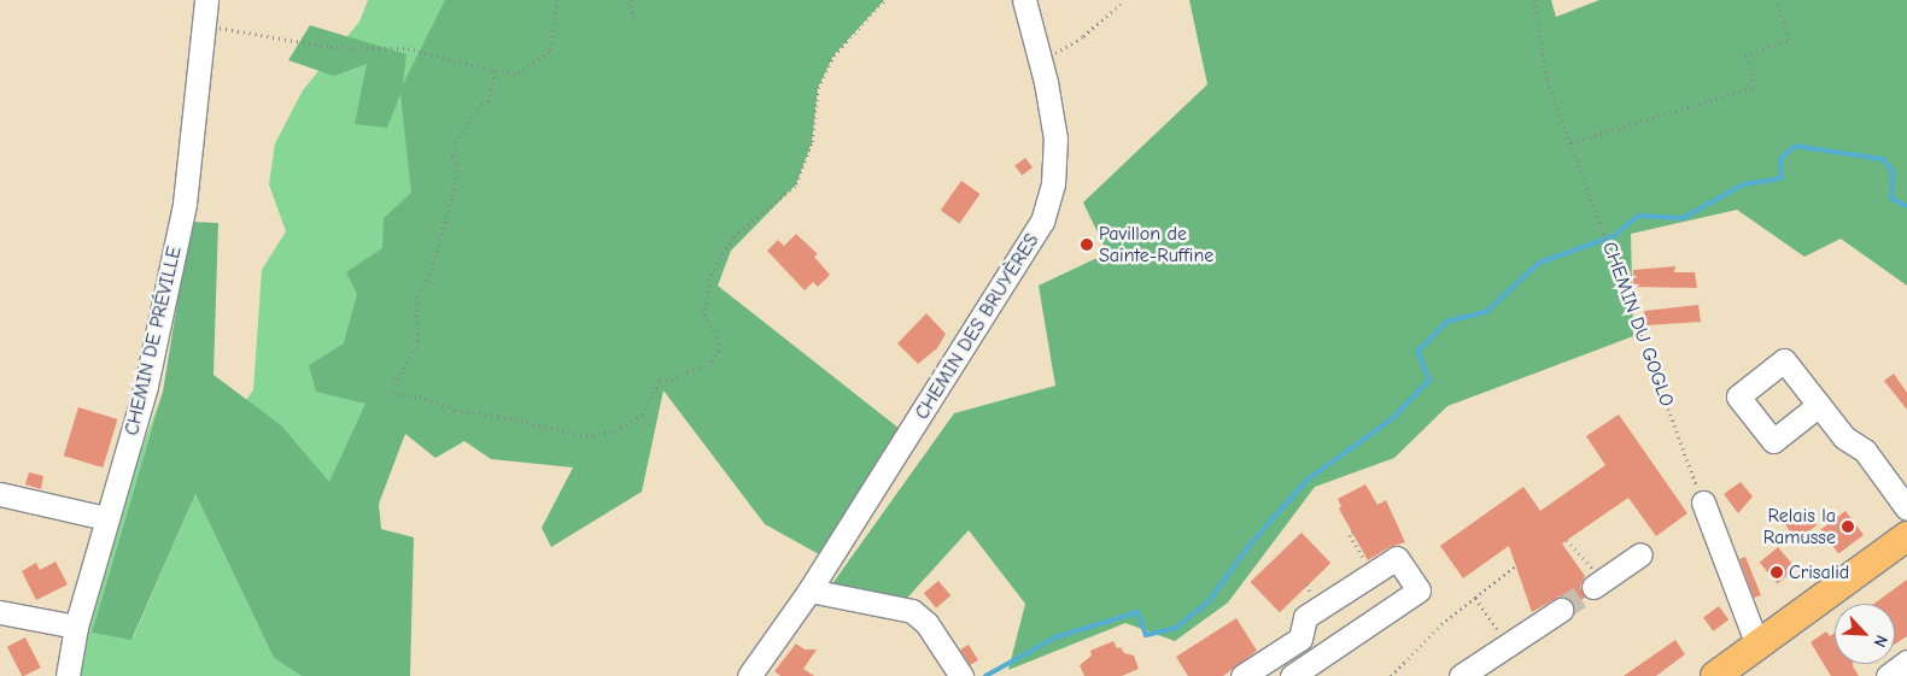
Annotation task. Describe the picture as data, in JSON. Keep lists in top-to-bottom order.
{
  "streets": {
    "street": ["CHEMIN DES BRUYÈRES", "CHEMIN DE PRÉVILLE"],
    "path": ["CHEMIN DU GOGLO"]
  },
  "places": ["Pavillon de Sainte-Ruffine", "Relais la Ramusse", "Crisalid"],
  "north": "bottom right"
}
